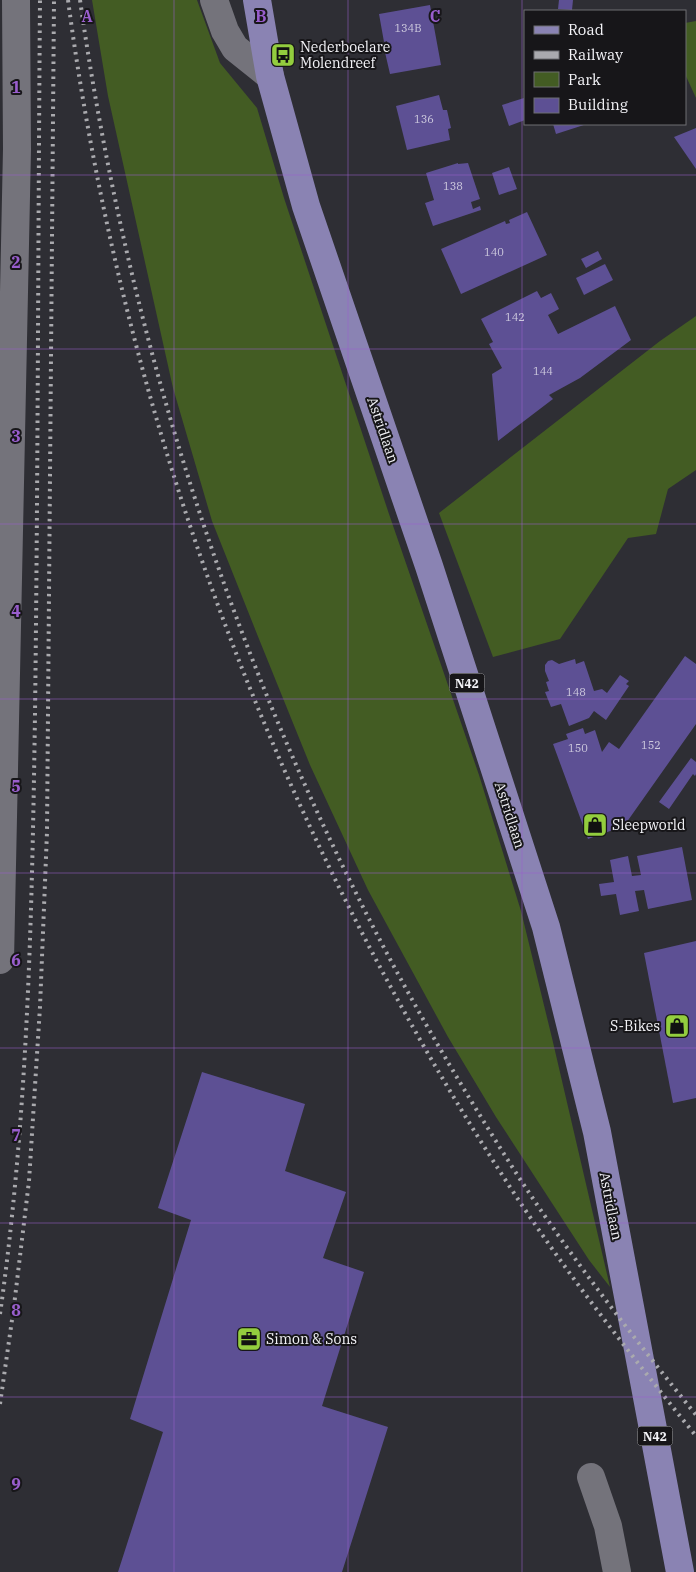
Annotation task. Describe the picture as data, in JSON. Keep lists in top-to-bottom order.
{
  "streets": {
    "main road": ["Astridlaan", "N42"]
  },
  "places": {
    "bus stop": ["Nederboelare Molendreef"],
    "shop": ["Sleepworld", "S-Bikes"],
    "office": ["Simon & Sons"]
  },
  "house_numbers": [
    "134B",
    "136",
    "138",
    "140",
    "142",
    "144",
    "148",
    "152",
    "150"
  ],
  "legend": [
    "Road",
    "Railway",
    "Park",
    "Building"
  ],
  "grid": {
    "columns": ["A", "B", "C"],
    "rows": [
      "1",
      "2",
      "3",
      "4",
      "5",
      "6",
      "7",
      "8",
      "9"
    ]
  }
}
